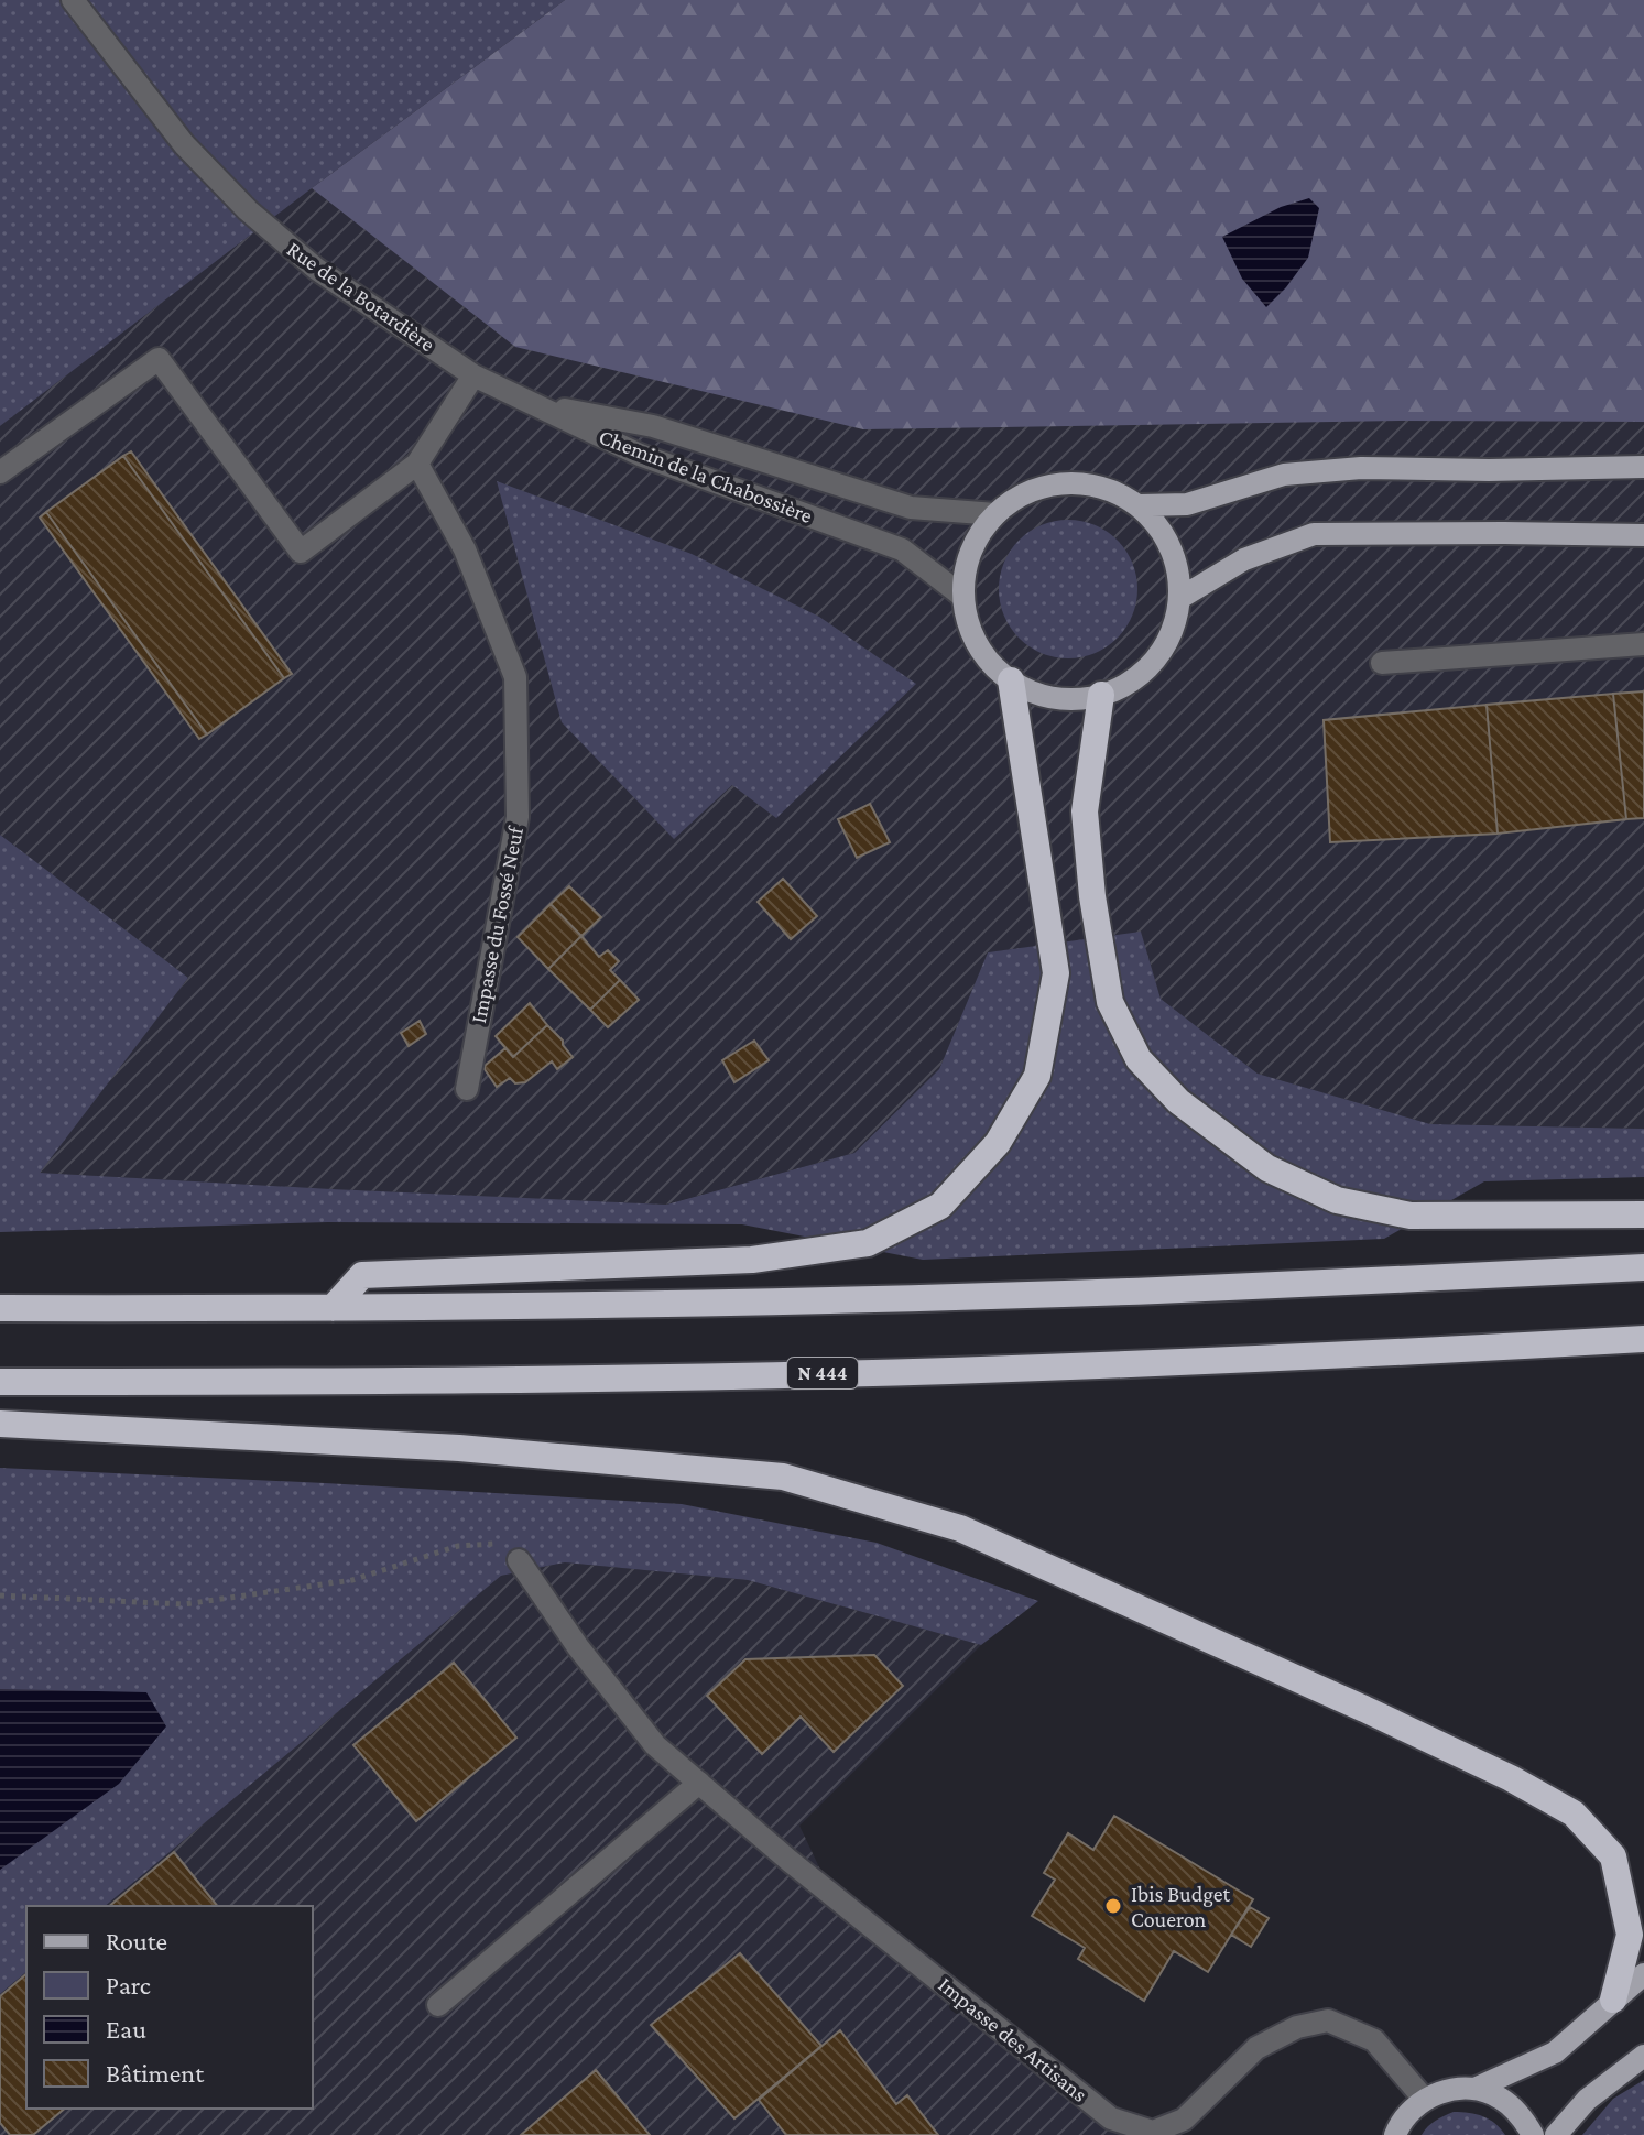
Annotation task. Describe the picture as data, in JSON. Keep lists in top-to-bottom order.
{
  "streets": {
    "highway": ["N 444"],
    "street": [
      "Rue de la Botardière",
      "Chemin de la Chabossière",
      "Impasse du Fossé Neuf",
      "Impasse des Artisans"
    ]
  },
  "crossings": [
    ["Rue de la Botardière", "Chemin de la Chabossière"]
  ],
  "places": ["Ibis Budget Coueron"],
  "legend": [
    "Route",
    "Parc",
    "Eau",
    "Bâtiment"
  ]
}
